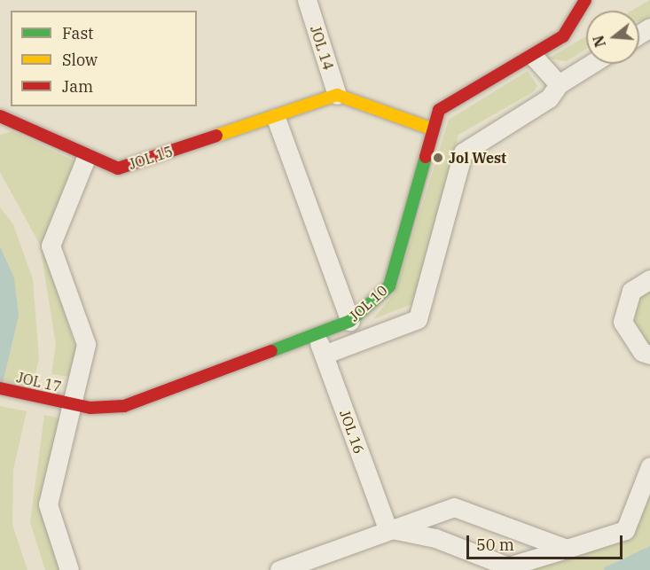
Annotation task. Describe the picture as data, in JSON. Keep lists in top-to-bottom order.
{
  "streets": {
    "street": [
      "JOL 14",
      "JOL 15",
      "JOL 10",
      "JOL 17",
      "JOL 16"
    ]
  },
  "crossings": [
    ["JOL 14", "JOL 15"],
    ["JOL 10", "JOL 17"],
    ["JOL 10", "JOL 16"]
  ],
  "places": ["Jol West"],
  "legend": ["Fast", "Slow", "Jam"],
  "scale_bar": "50 m",
  "north": "left"
}
